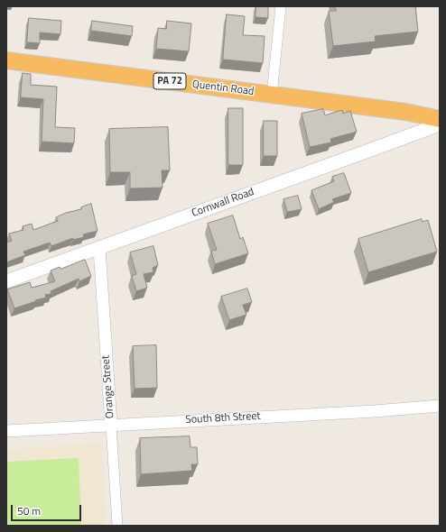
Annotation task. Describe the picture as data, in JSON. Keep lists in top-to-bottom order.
{
  "streets": {
    "highway": ["PA 72", "Quentin Road"],
    "main road": ["Cornwall Road"],
    "street": ["Orange Street", "South 8th Street"]
  },
  "crossings": [
    ["Cornwall Road", "Orange Street"],
    ["Orange Street", "South 8th Street"]
  ],
  "scale_bar": "50 m"
}
